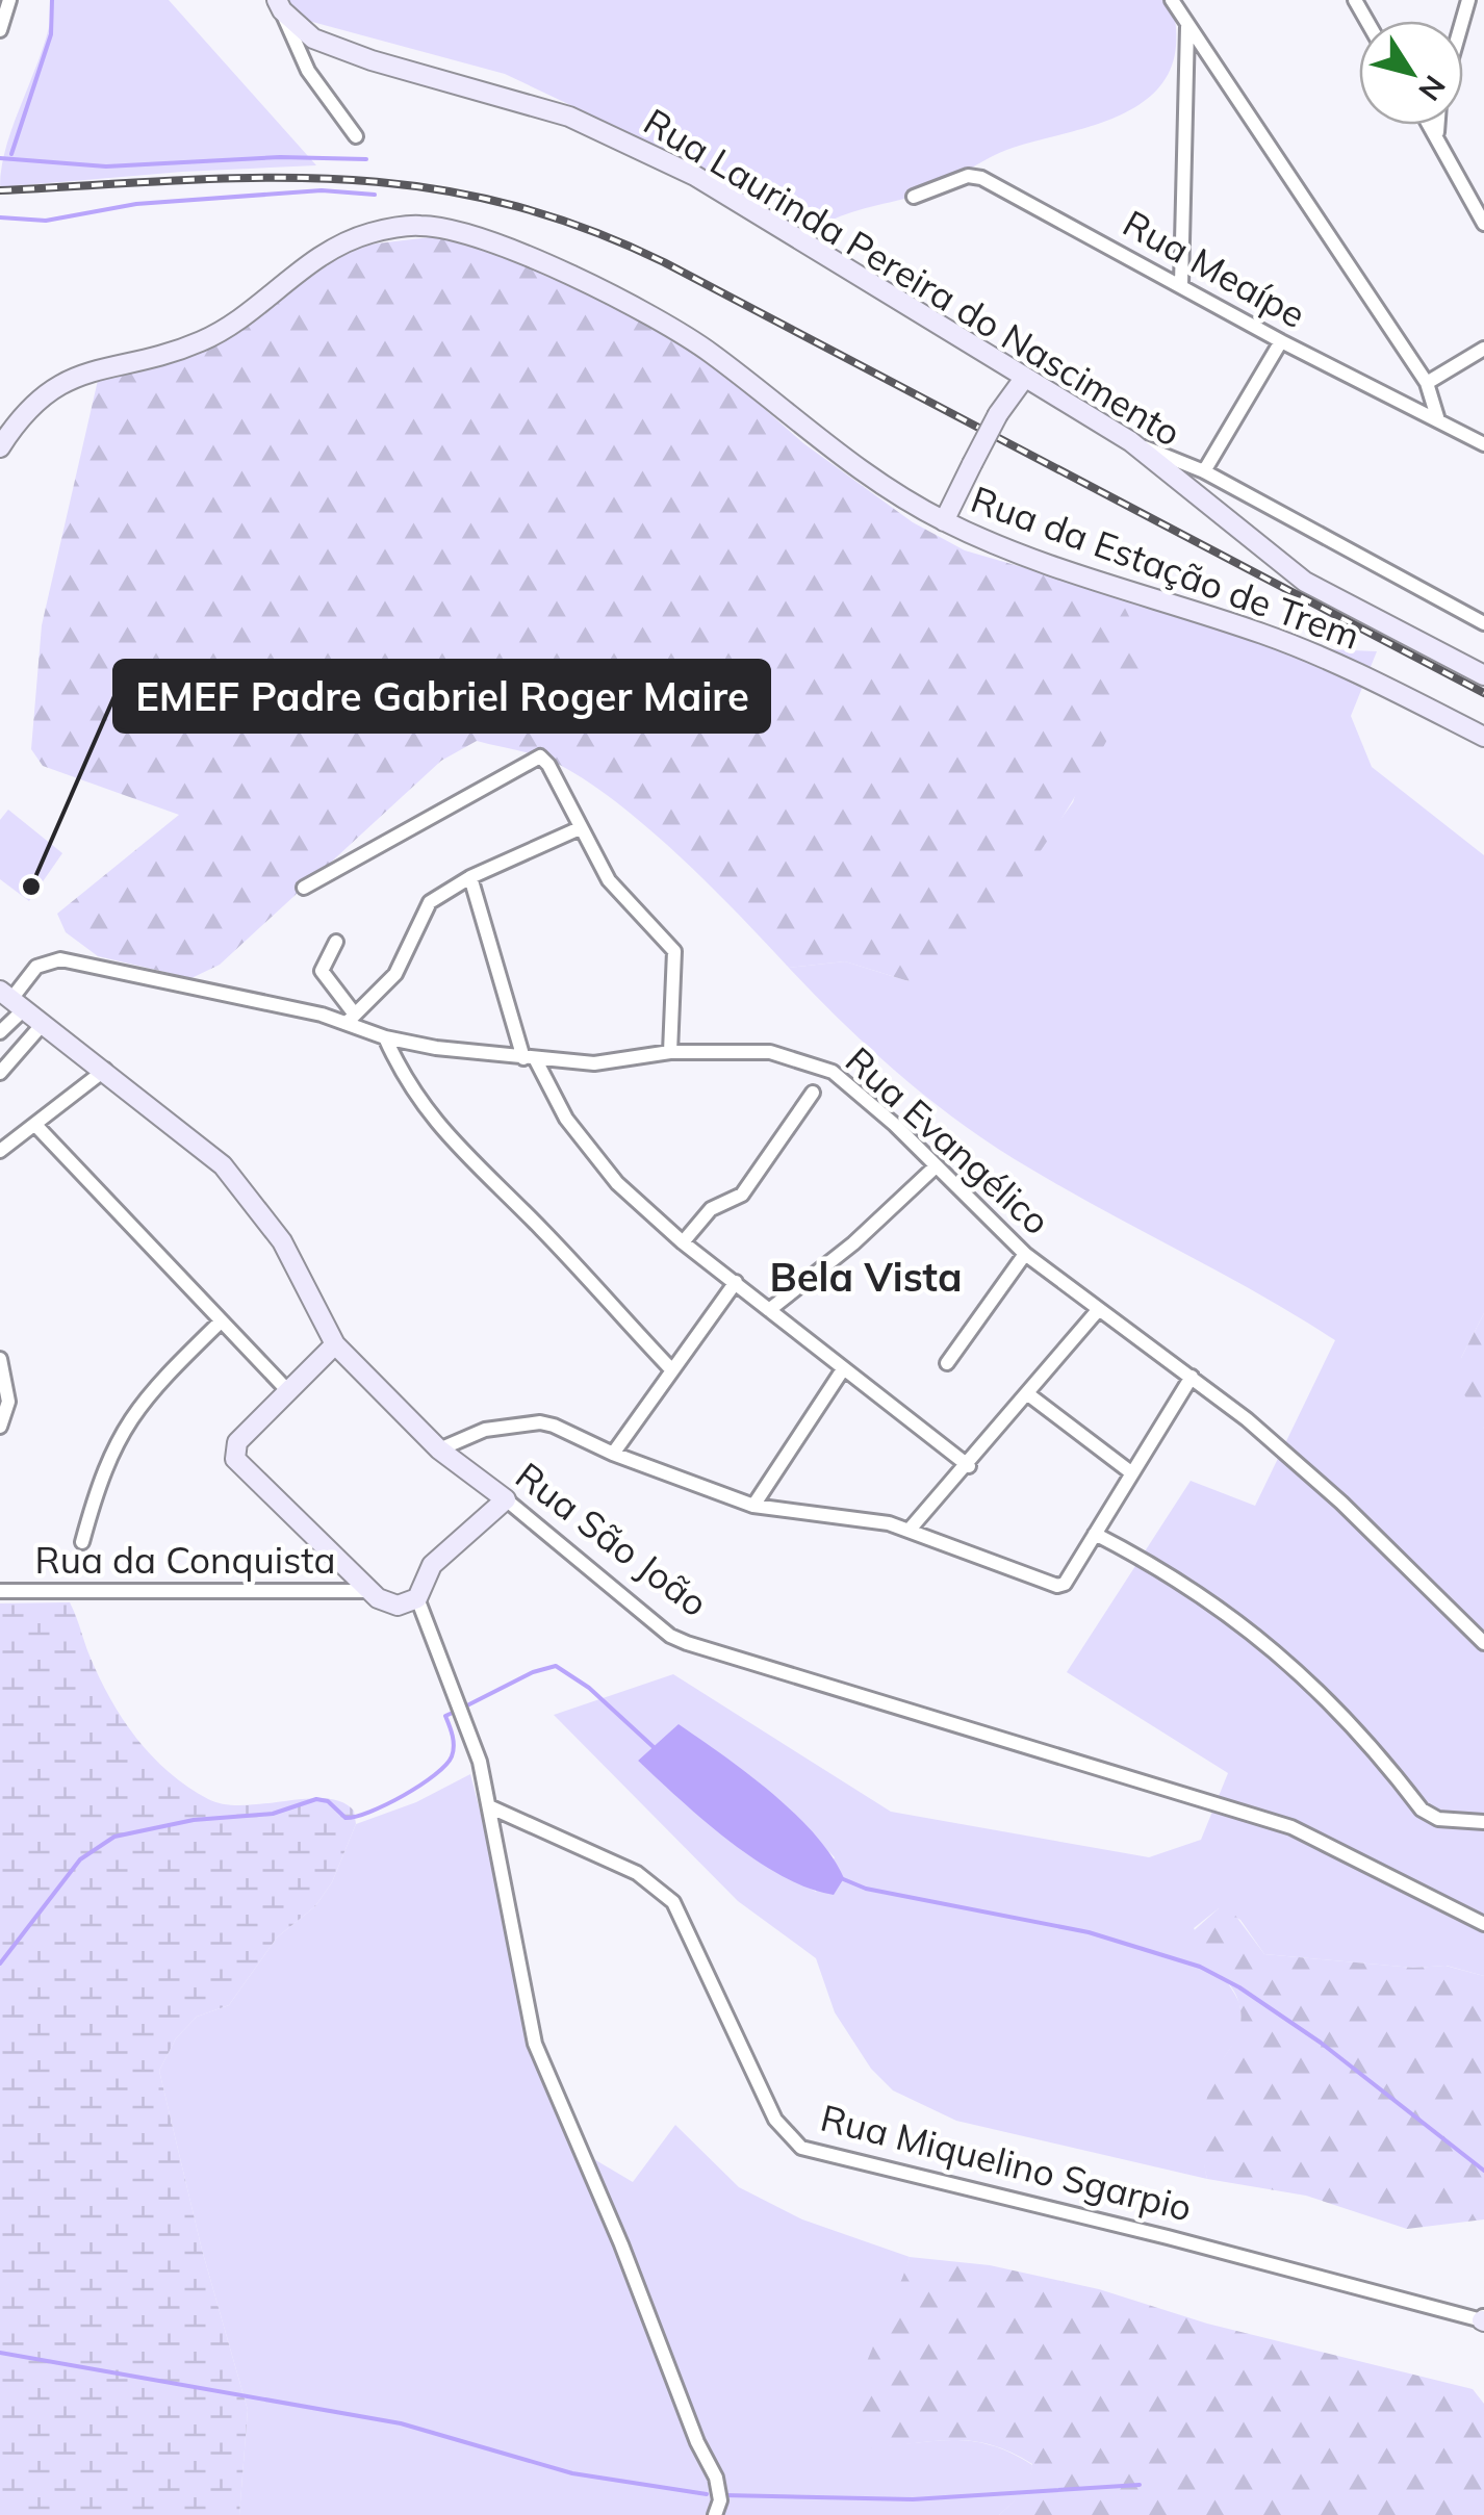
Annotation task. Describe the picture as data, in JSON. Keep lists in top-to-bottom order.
{
  "streets": {
    "street": [
      "Rua Meaípe",
      "Rua Laurinda Pereira do Nascimento",
      "Rua da Estação de Trem",
      "Rua Evangélico",
      "Rua São João",
      "Rua da Conquista",
      "Rua Miquelino Sgarpio"
    ]
  },
  "crossings": [
    ["Rua Evangélico", "Rua São João"]
  ],
  "districts": ["Bela Vista"],
  "places": ["EMEF Padre Gabriel Roger Maire"],
  "north": "bottom right"
}
